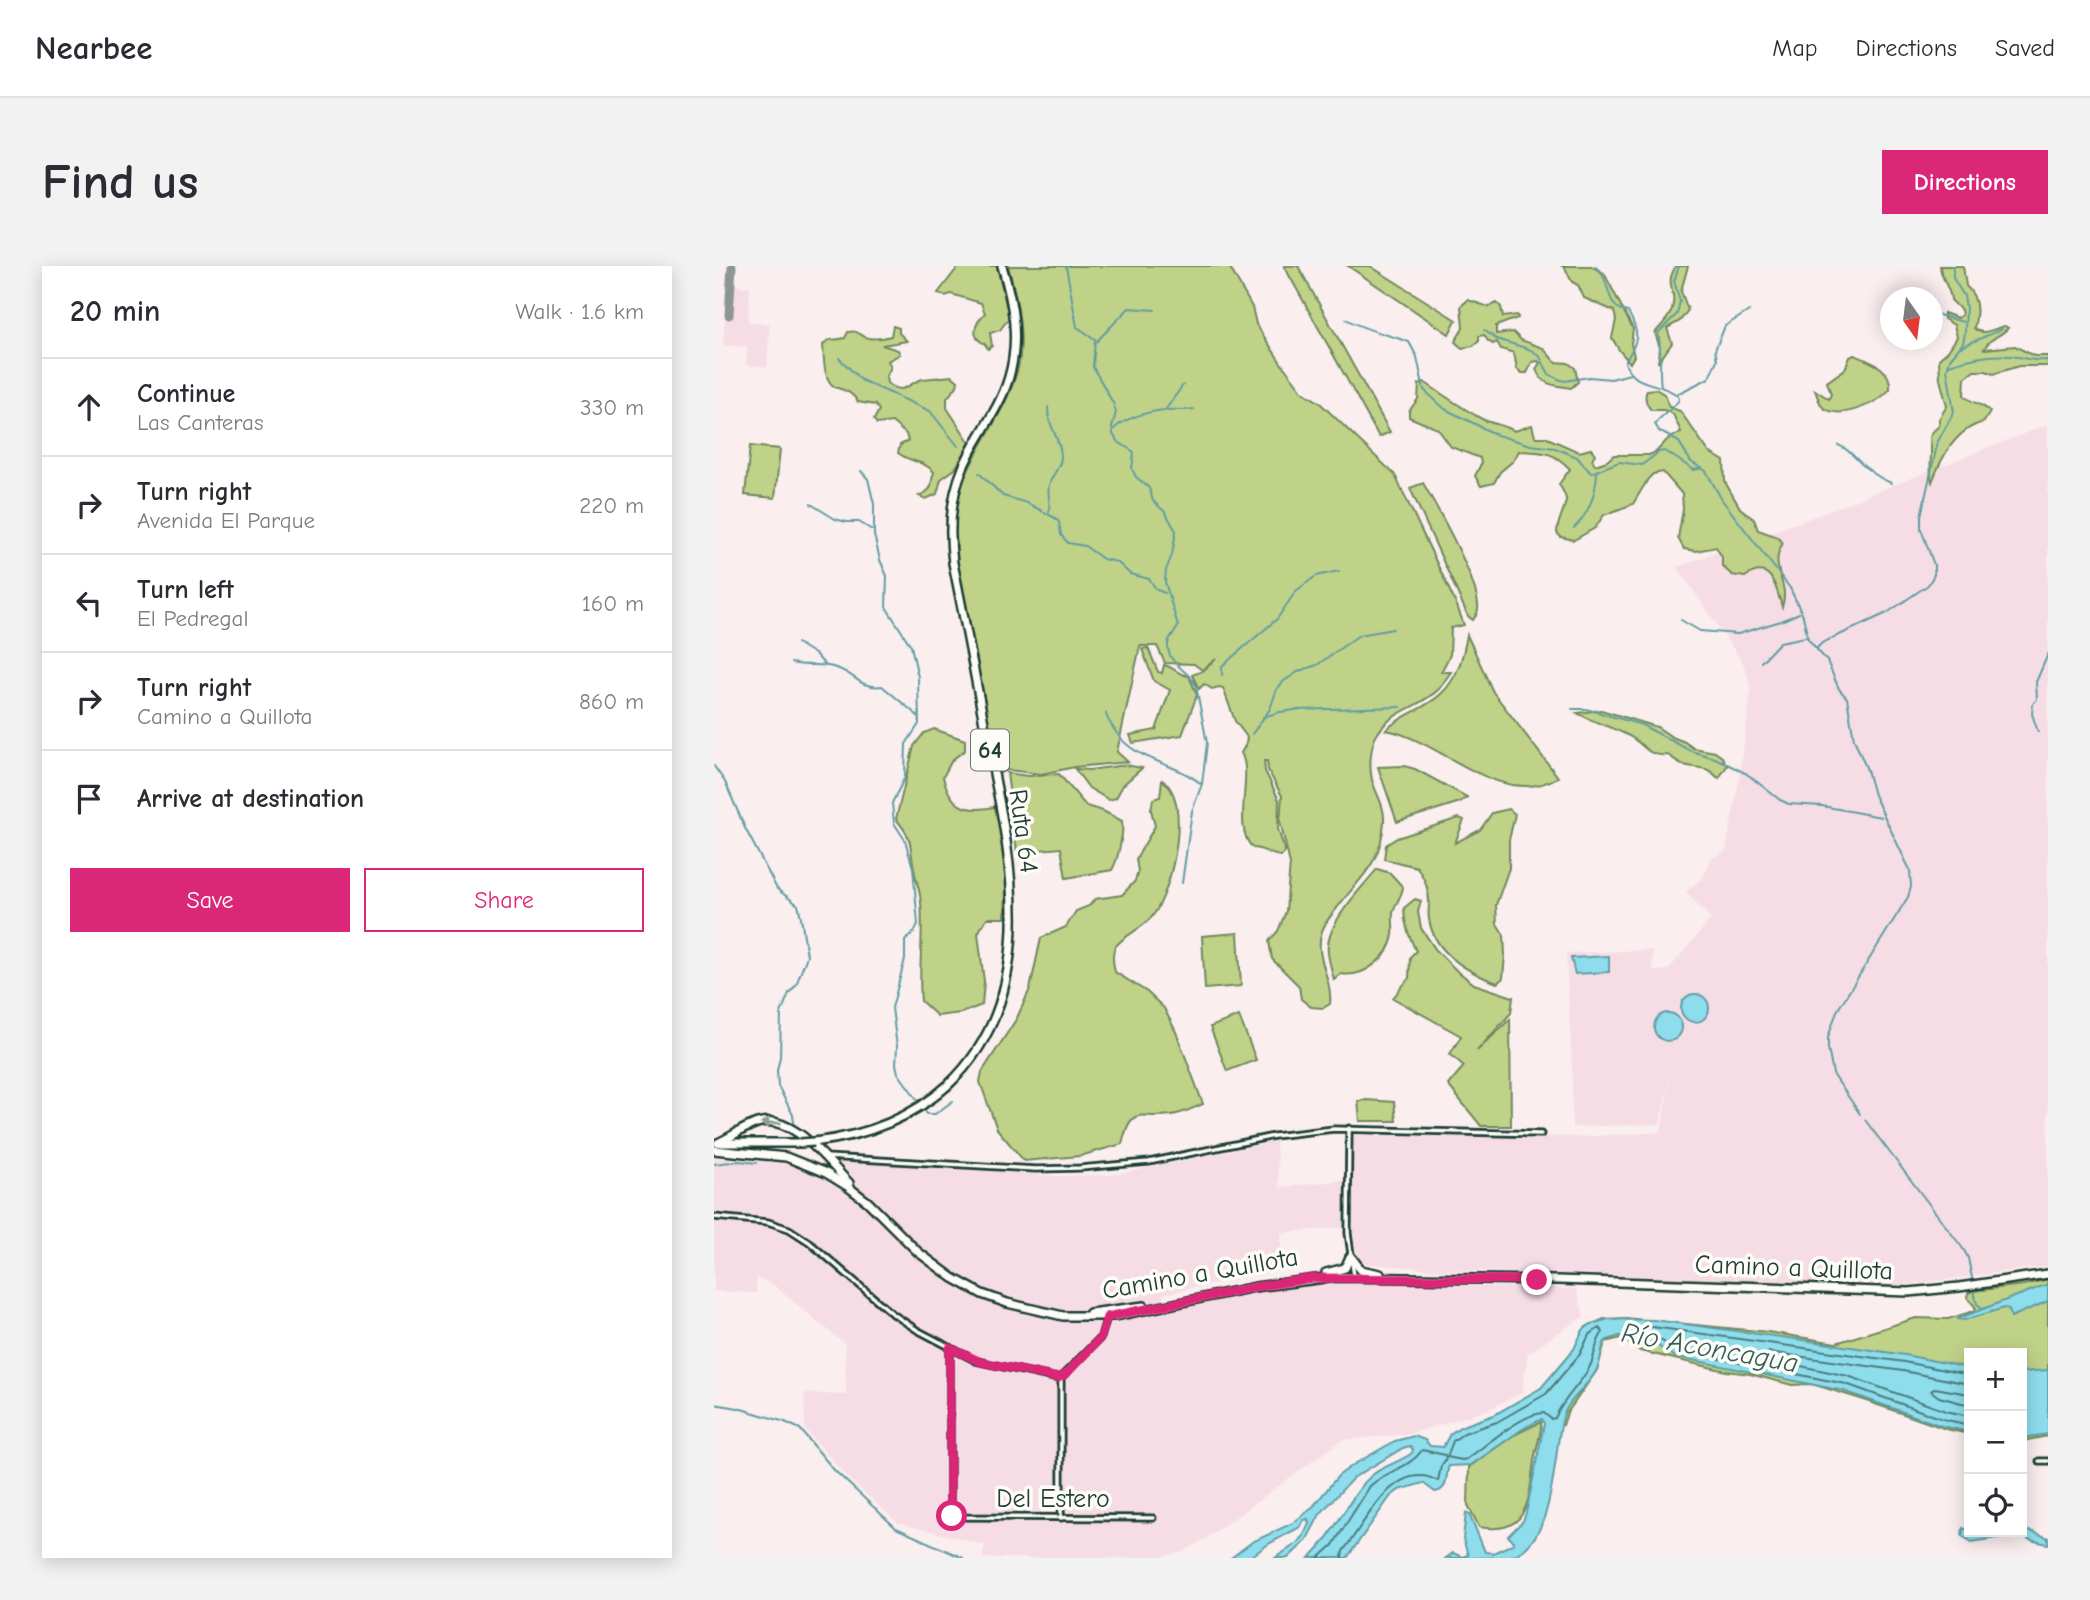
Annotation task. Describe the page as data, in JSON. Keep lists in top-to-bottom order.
{
  "streets": {
    "main road": ["64", "Ruta 64", "Camino a Quillota"],
    "street": ["Del Estero"]
  },
  "water": ["Río Aconcagua"],
  "north": "bottom",
  "page": {
    "header": "Nearbee",
    "nav": ["Map", "Directions", "Saved"],
    "buttons": [
      "Directions",
      ["Save", "Share"]
    ],
    "title": "Find us",
    "heading": ["20 min", "Walk · 1.6 km"],
    "list": [
      ["Continue", "Las Canteras", "330 m"],
      ["Turn right", "Avenida El Parque", "220 m"],
      ["Turn left", "El Pedregal", "160 m"],
      ["Turn right", "Camino a Quillota", "860 m"],
      "Arrive at destination"
    ],
    "map_buttons": ["+", "−"]
  }
}
